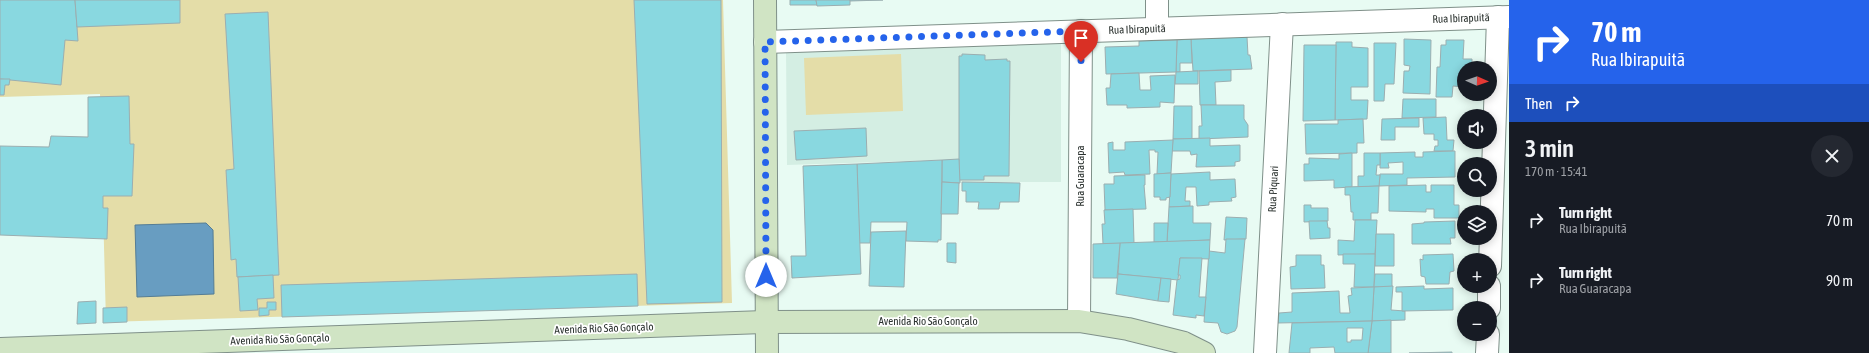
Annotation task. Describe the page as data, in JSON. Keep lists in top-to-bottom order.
{
  "streets": {
    "street": [
      "Rua Ibirapuitã",
      "Rua Guaracapa",
      "Rua Piquari",
      "Avenida Rio São Gonçalo"
    ]
  },
  "crossings": [
    ["Rua Ibirapuitã", "Rua Guaracapa"],
    ["Rua Ibirapuitã", "Rua Piquari"],
    ["Rua Guaracapa", "Avenida Rio São Gonçalo"]
  ],
  "north": "right",
  "page": {
    "turn": ["70 m", "Rua Ibirapuitã"],
    "map_buttons": ["+", "−"],
    "then": "Then",
    "heading": ["3 min", "170 m · 15:41"],
    "list": [
      {
        "name": "Turn right",
        "note": "Rua Ibirapuitã",
        "value": "70 m"
      },
      {
        "name": "Turn right",
        "note": "Rua Guaracapa",
        "value": "90 m"
      }
    ]
  }
}
